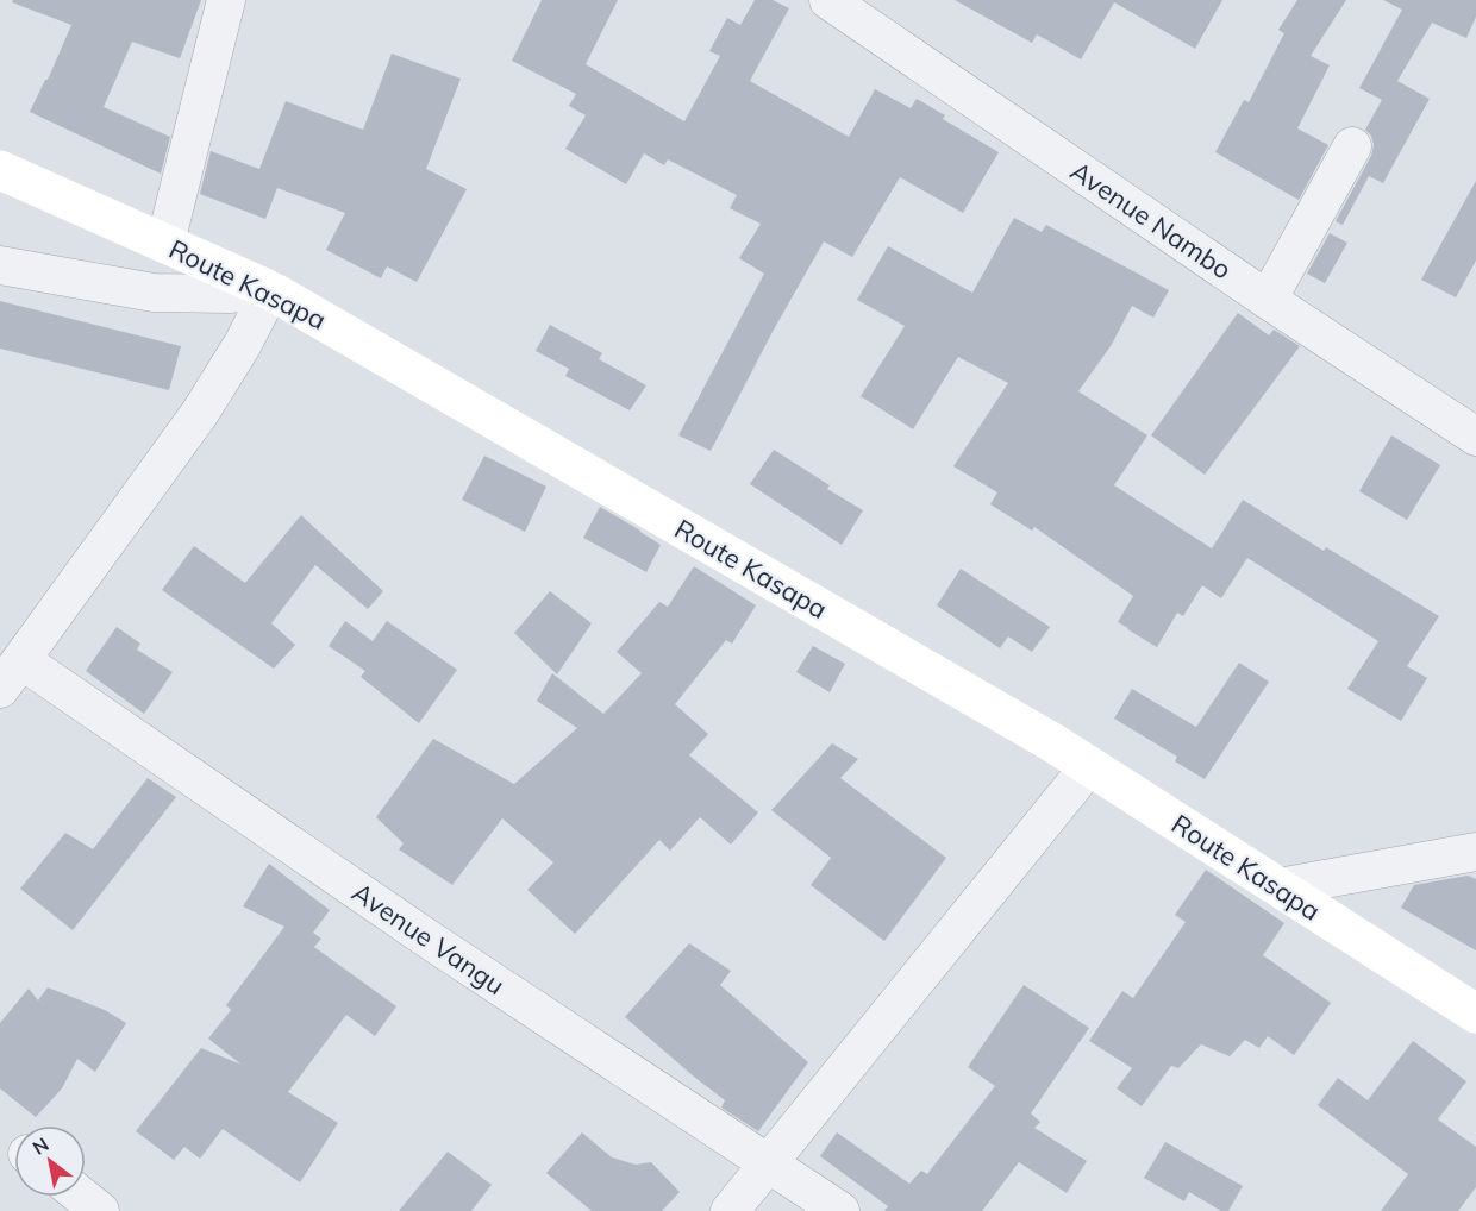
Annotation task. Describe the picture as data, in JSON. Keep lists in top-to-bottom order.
{
  "streets": {
    "main road": ["Route Kasapa"],
    "street": ["Avenue Nambo", "Avenue Vangu"]
  },
  "north": "top left"
}
